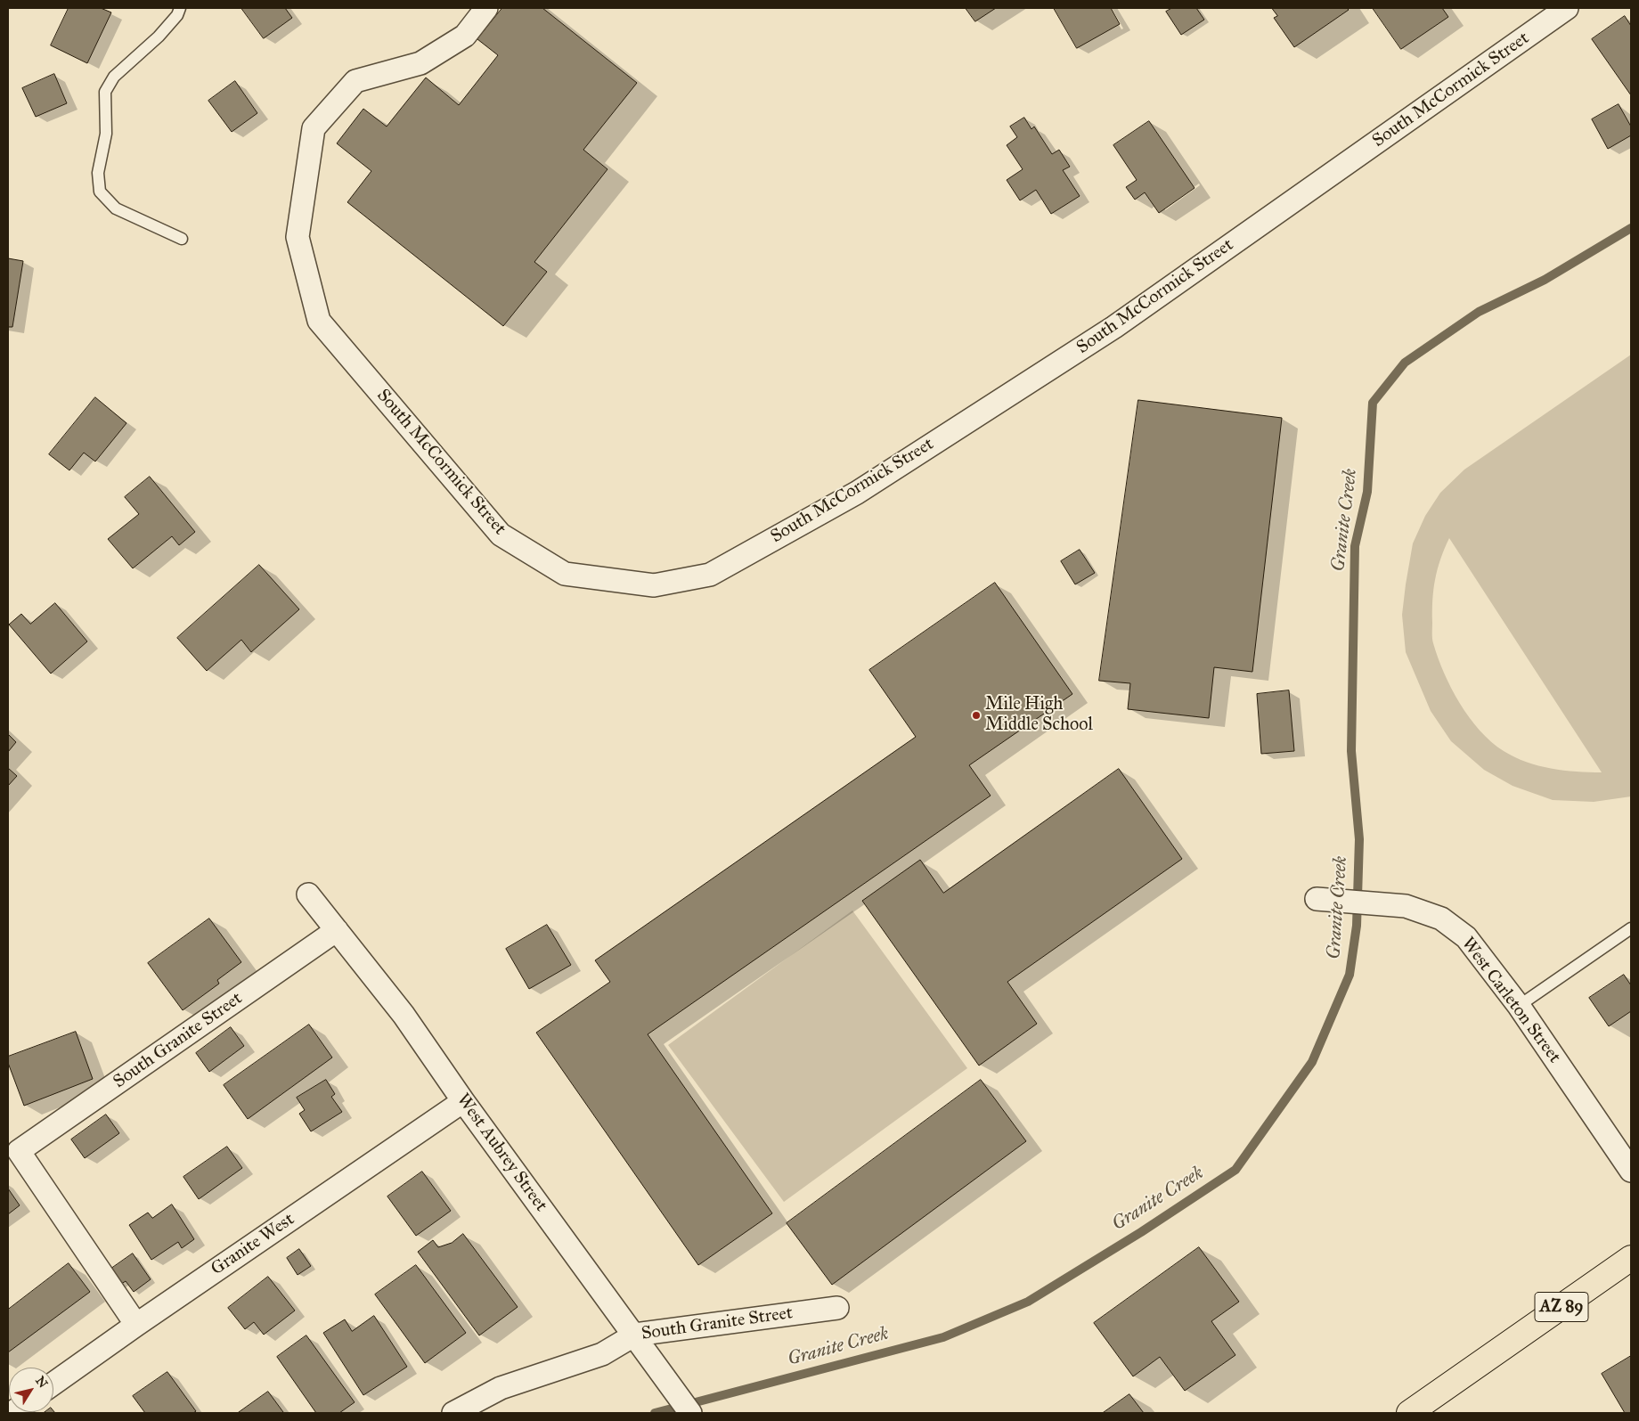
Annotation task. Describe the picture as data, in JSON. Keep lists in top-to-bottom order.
{
  "streets": {
    "main road": ["AZ 89"],
    "street": [
      "South McCormick Street",
      "West Carleton Street",
      "South Granite Street",
      "West Aubrey Street",
      "Granite West"
    ]
  },
  "crossings": [
    ["South Granite Street", "West Aubrey Street"],
    ["South Granite Street", "Granite West"],
    ["West Aubrey Street", "Granite West"]
  ],
  "water": ["Granite Creek"],
  "places": ["Mile High Middle School"],
  "north": "top right"
}
